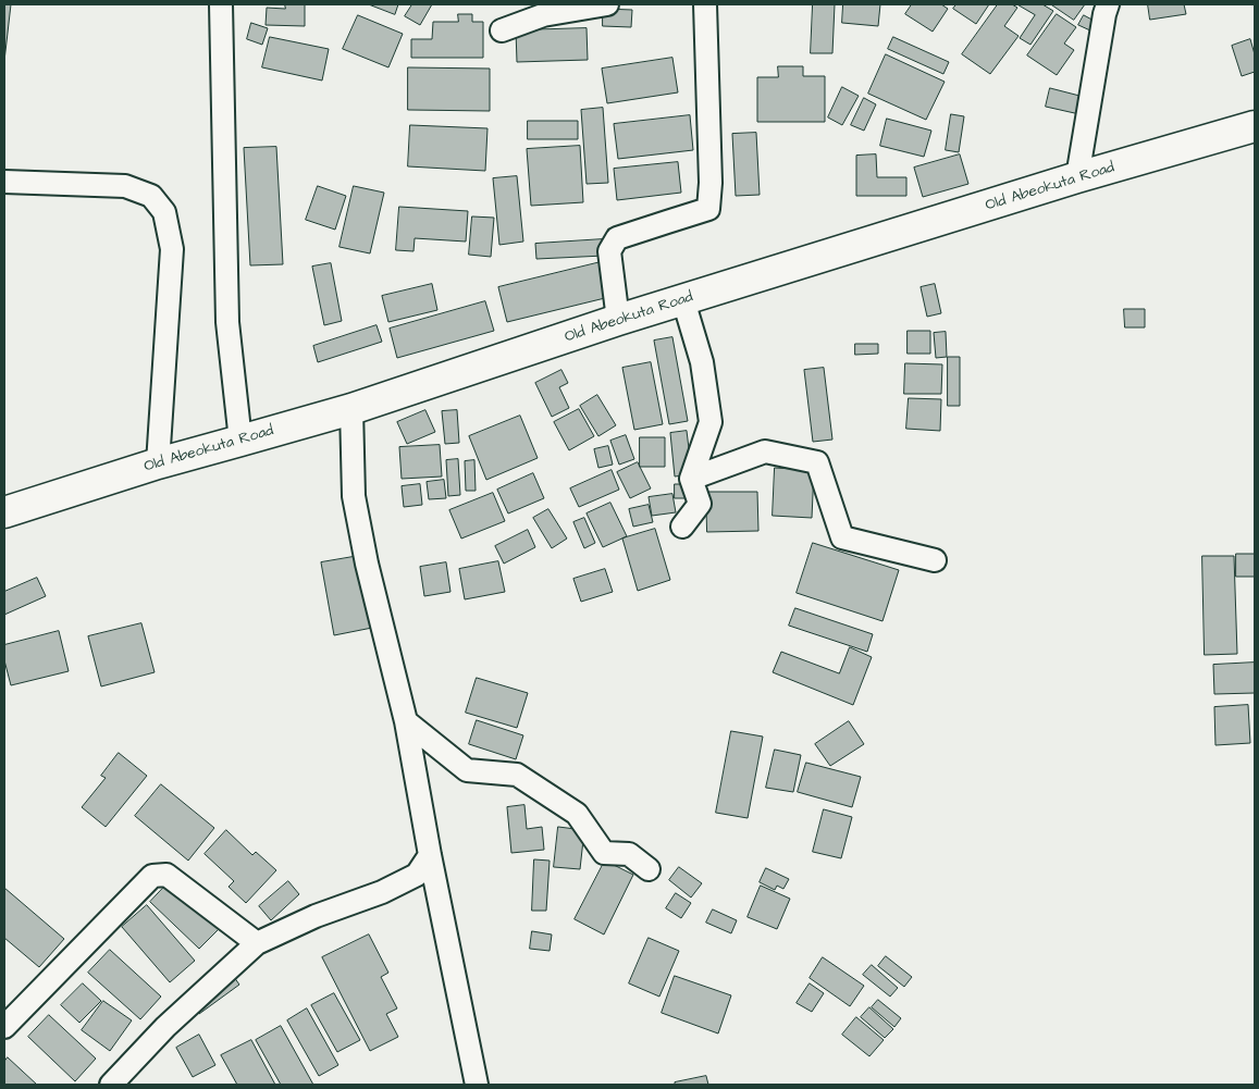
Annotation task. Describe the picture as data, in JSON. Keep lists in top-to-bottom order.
{
  "streets": {
    "highway": ["Old Abeokuta Road"]
  }
}
